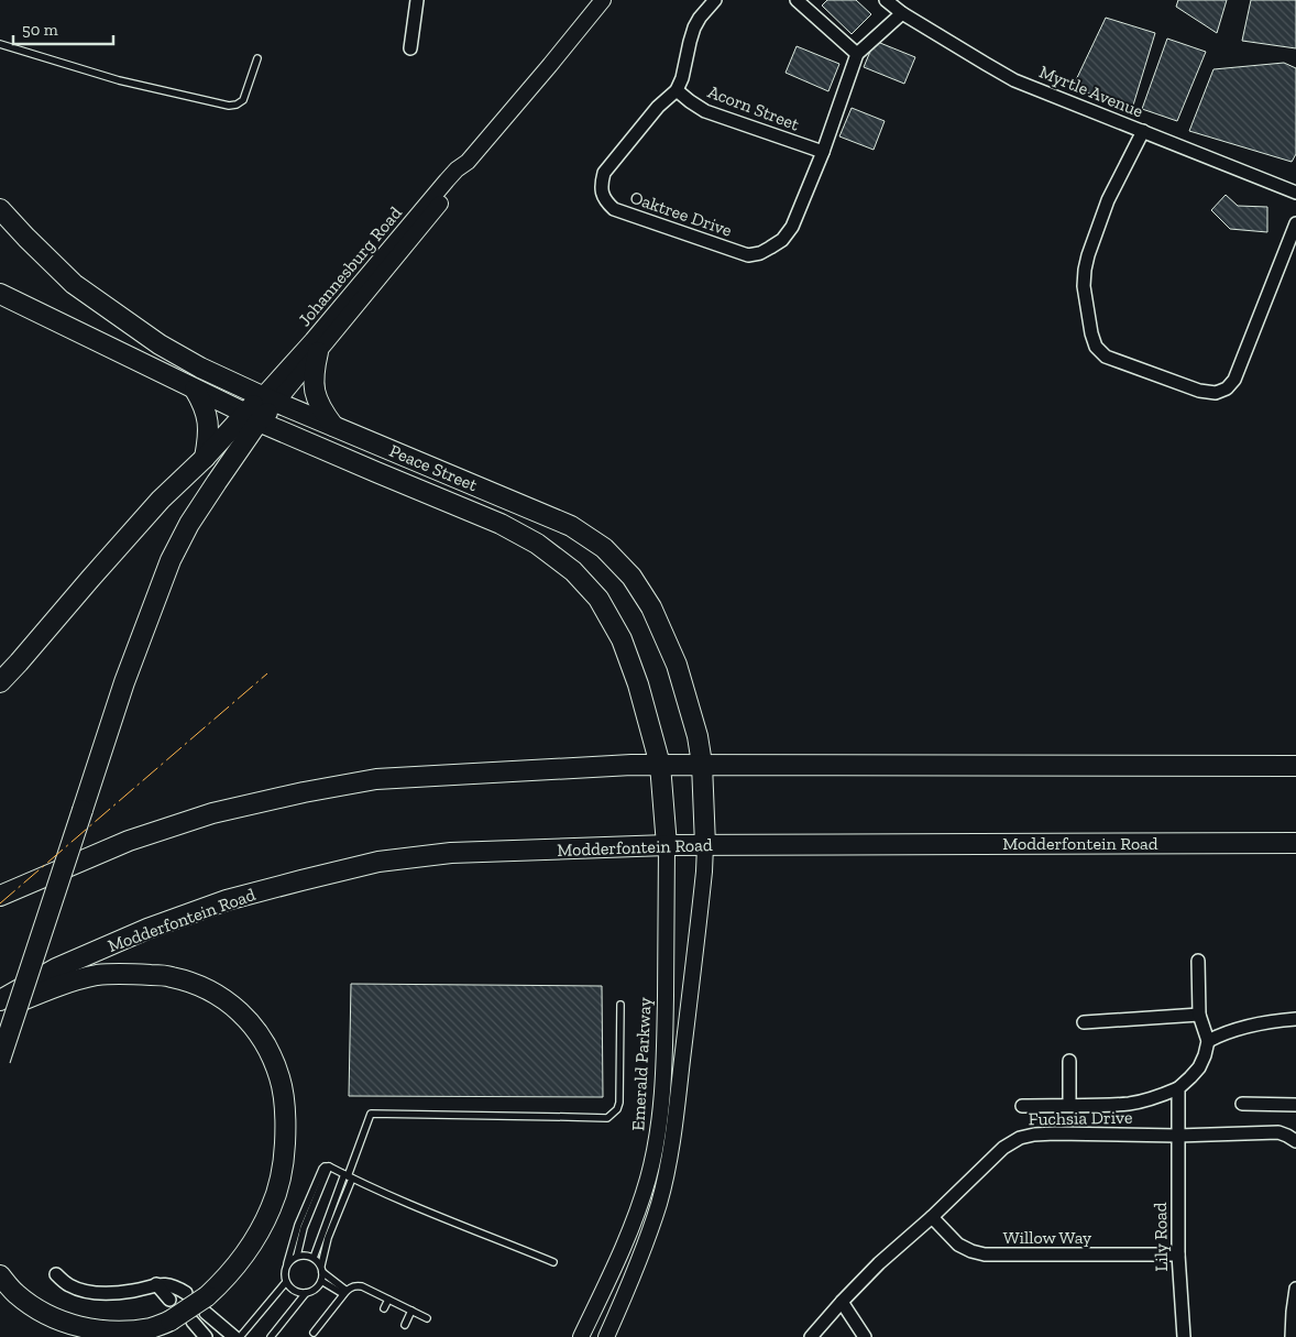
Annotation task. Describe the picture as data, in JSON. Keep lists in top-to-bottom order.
{
  "streets": {
    "main road": ["Peace Street", "Modderfontein Road"],
    "street": [
      "Myrtle Avenue",
      "Acorn Street",
      "Oaktree Drive",
      "Johannesburg Road",
      "Emerald Parkway",
      "Fuchsia Drive",
      "Willow Way",
      "Lily Road"
    ]
  },
  "crossings": [
    ["Myrtle Avenue", "Oaktree Drive"],
    ["Acorn Street", "Oaktree Drive"],
    ["Johannesburg Road", "Peace Street"],
    ["Peace Street", "Modderfontein Road"],
    ["Peace Street", "Emerald Parkway"],
    ["Modderfontein Road", "Emerald Parkway"],
    ["Fuchsia Drive", "Willow Way"],
    ["Fuchsia Drive", "Lily Road"],
    ["Willow Way", "Lily Road"]
  ],
  "scale_bar": "50 m"
}
